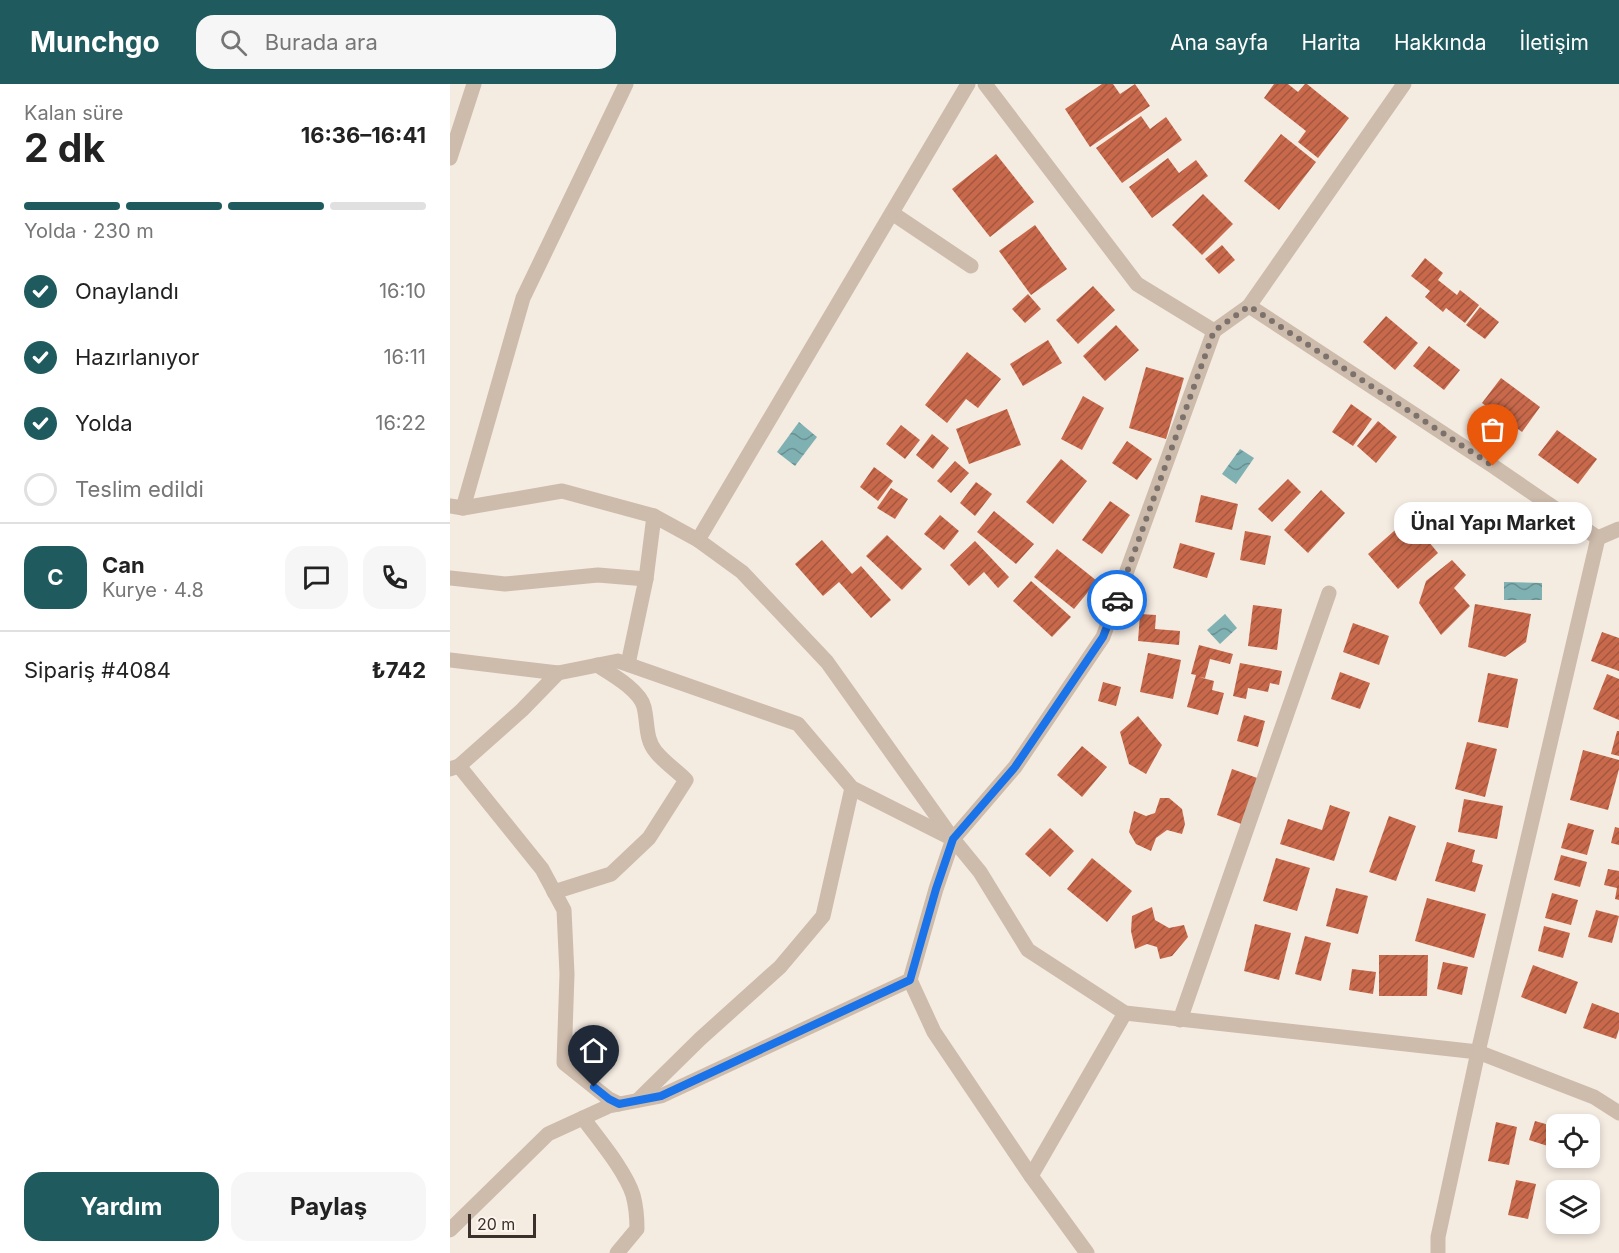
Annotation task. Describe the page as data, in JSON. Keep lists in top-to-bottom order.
{
  "places": ["Ünal Yapı Market"],
  "scale_bar": "20 m",
  "page": {
    "header": "Munchgo",
    "search": "Burada ara",
    "nav": [
      "Ana sayfa",
      "Harita",
      "Hakkında",
      "İletişim"
    ],
    "heading": ["2 dk", "Kalan süre", "16:36–16:41"],
    "panel": [
      "Can",
      "Kurye · 4.8",
      "Sipariş #4084",
      "₺742"
    ],
    "bar": "Yolda · 230 m",
    "list": [
      ["Onaylandı", "16:10"],
      ["Hazırlanıyor", "16:11"],
      ["Yolda", "16:22"],
      "Teslim edildi"
    ],
    "bubble": "Ünal Yapı Market",
    "round": "C",
    "buttons": ["Yardım", "Paylaş"],
    "scale": "20 m"
  }
}
